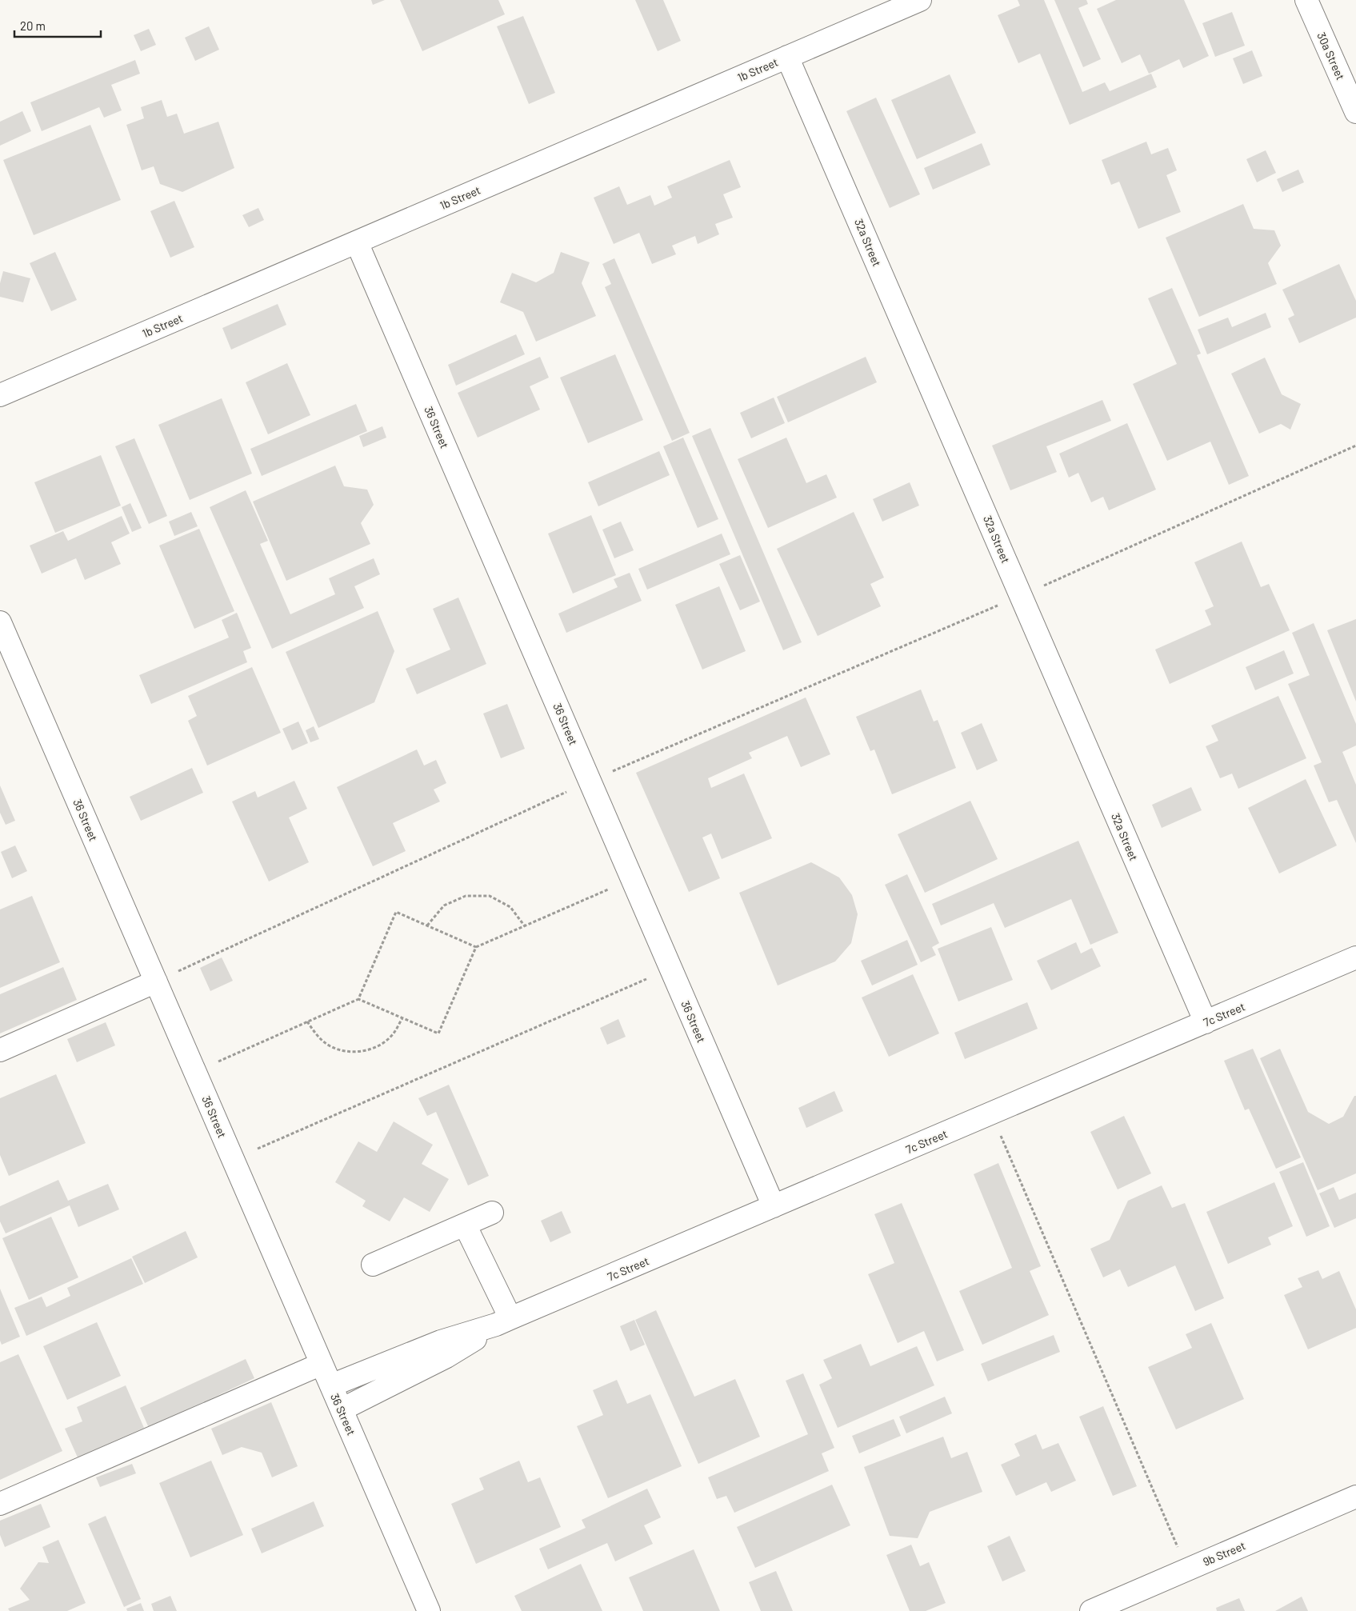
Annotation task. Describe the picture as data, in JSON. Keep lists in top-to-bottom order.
{
  "streets": {
    "street": [
      "30a Street",
      "1b Street",
      "32a Street",
      "36 Street",
      "7c Street",
      "9b Street"
    ]
  },
  "crossings": [
    ["1b Street", "32a Street"],
    ["1b Street", "36 Street"],
    ["32a Street", "7c Street"],
    ["36 Street", "7c Street"]
  ],
  "scale_bar": "20 m"
}
